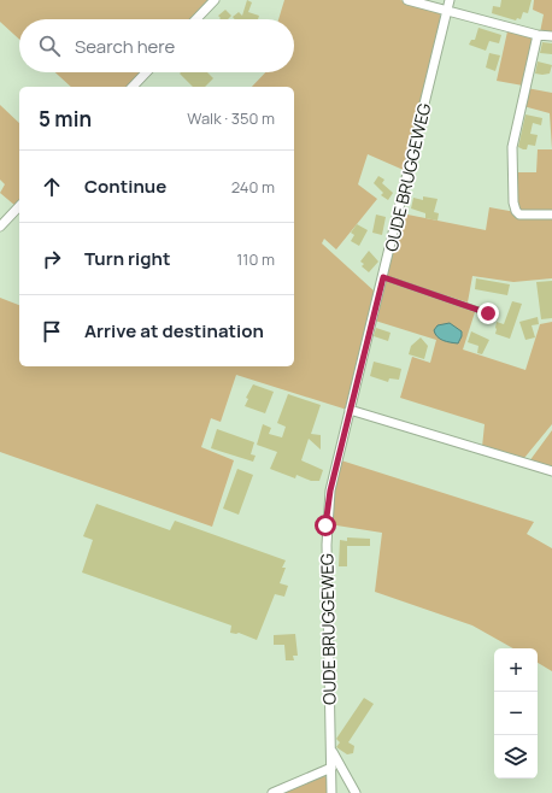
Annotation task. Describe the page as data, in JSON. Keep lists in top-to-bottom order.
{
  "streets": {
    "street": ["OUDE BRUGGEWEG"]
  },
  "page": {
    "search": "Search here",
    "heading": ["5 min", "Walk · 350 m"],
    "list": [
      ["Continue", "240 m"],
      ["Turn right", "110 m"],
      "Arrive at destination"
    ],
    "map_buttons": ["+", "−"]
  }
}
